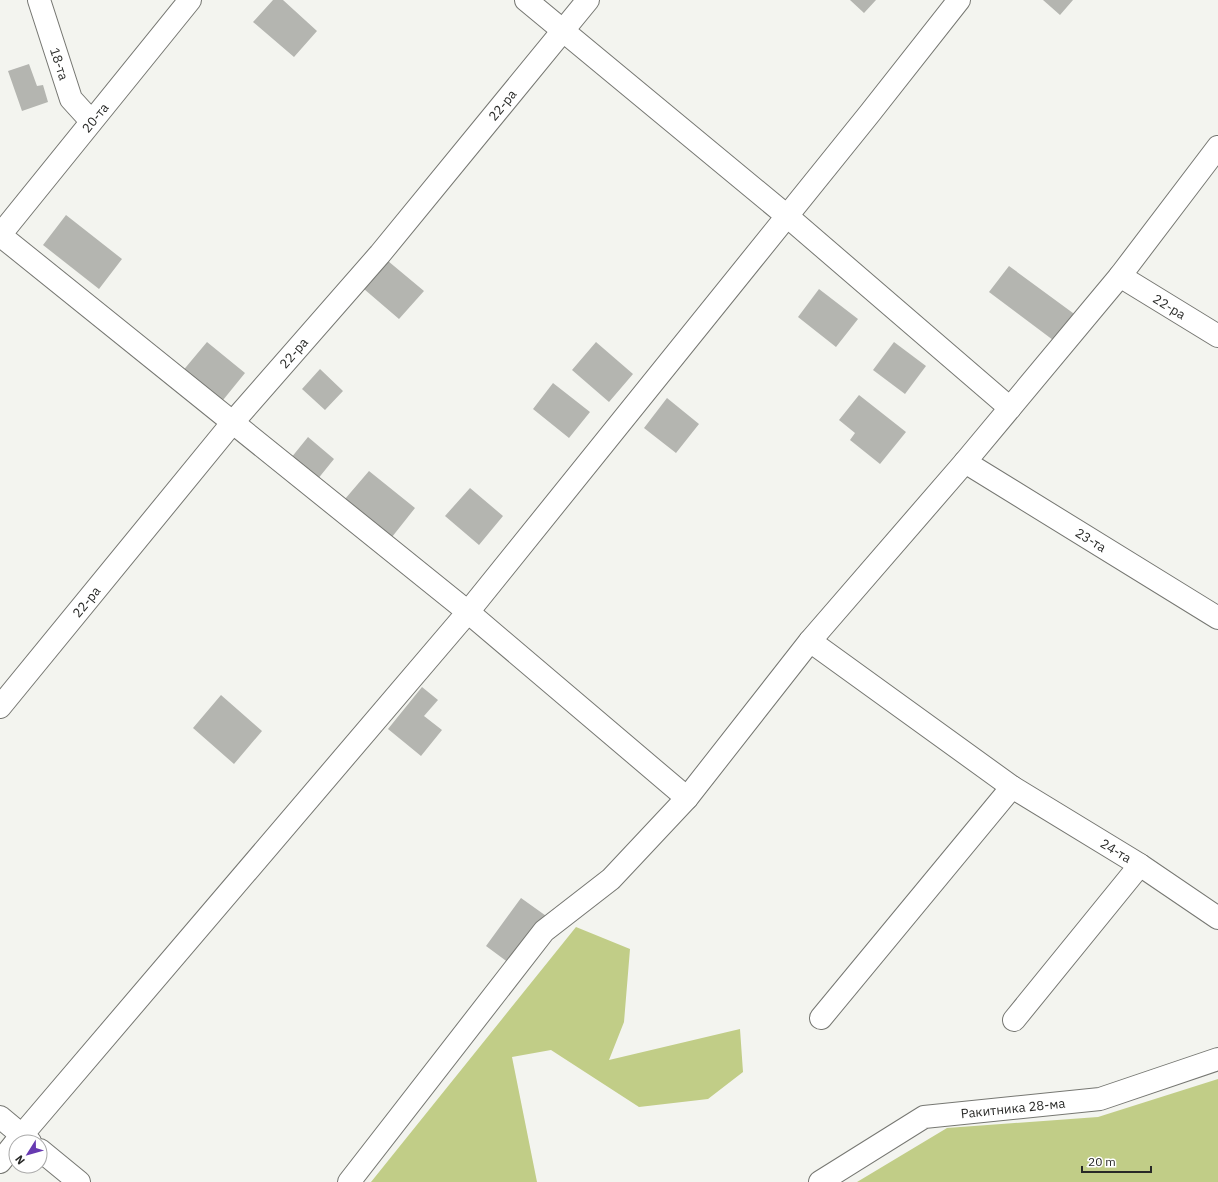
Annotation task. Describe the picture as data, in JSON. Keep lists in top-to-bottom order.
{
  "streets": {
    "street": [
      "18-та",
      "22-ра",
      "20-та",
      "23-та",
      "24-та",
      "Ракитника 28-ма"
    ]
  },
  "crossings": [
    ["18-та", "20-та"]
  ],
  "scale_bar": "20 m",
  "north": "bottom left"
}
